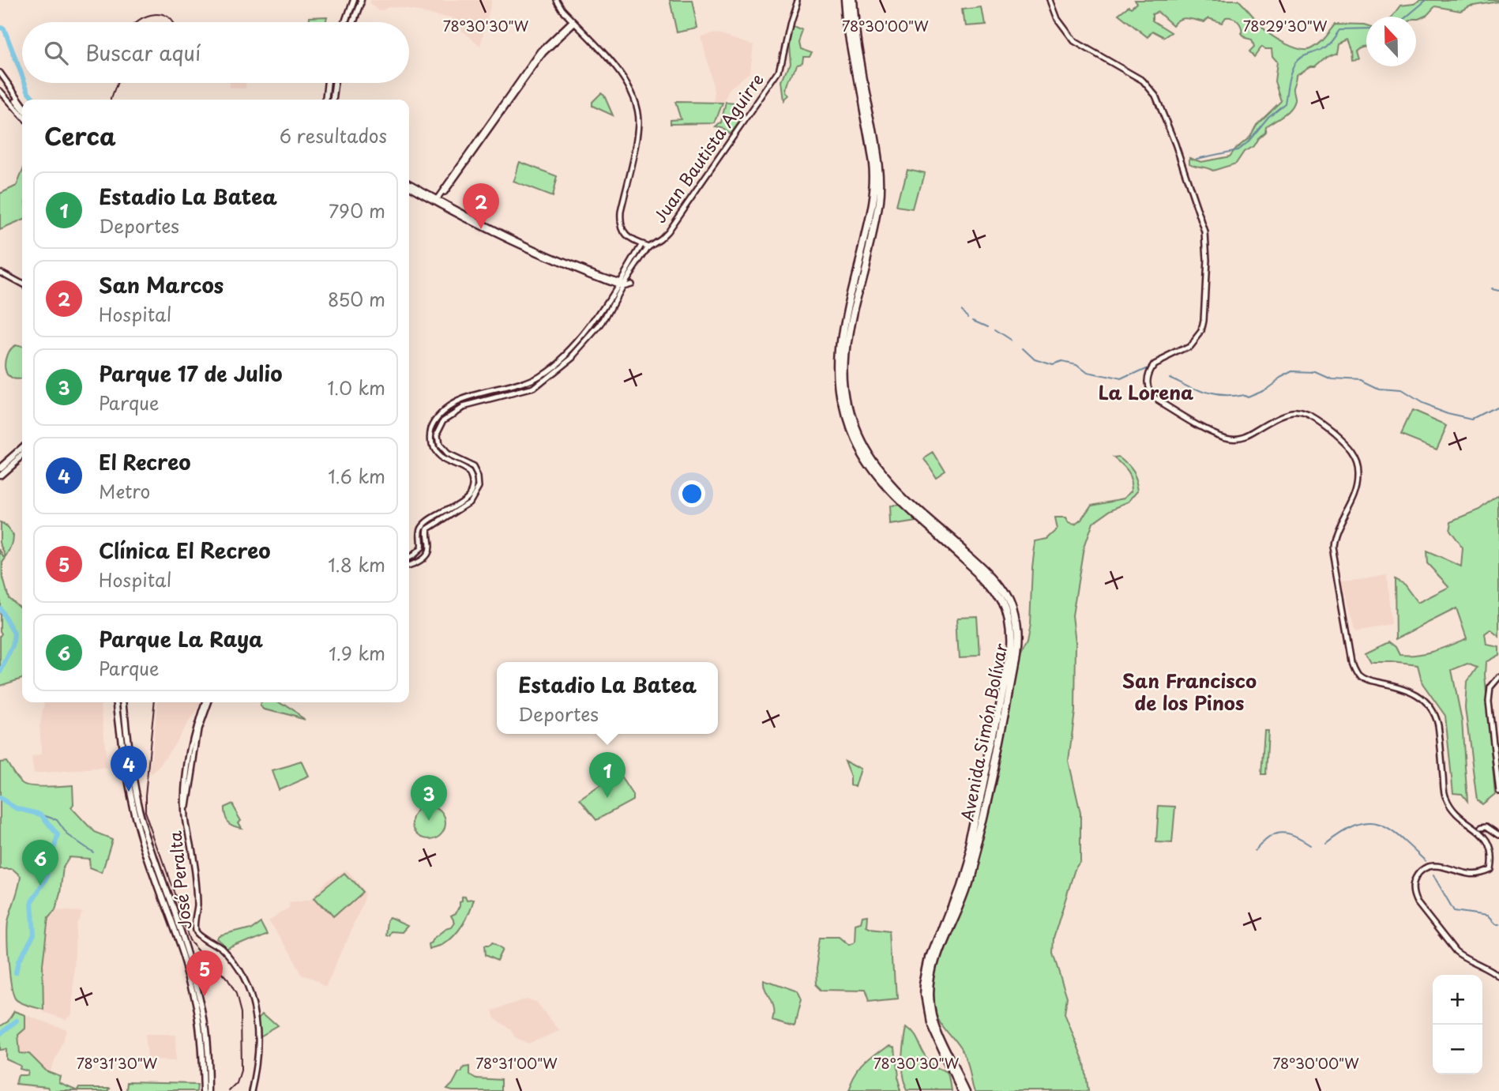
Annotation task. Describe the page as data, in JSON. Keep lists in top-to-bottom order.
{
  "streets": {
    "highway": ["Avenida Simón Bolívar"],
    "main road": ["Juan Bautista Aguirre", "José Peralta"]
  },
  "districts": ["La Lorena", "San Francisco de los Pinos"],
  "north": "top",
  "page": {
    "search": "Buscar aquí",
    "heading": ["Cerca", "6 resultados"],
    "list": [
      {
        "mark": "1",
        "name": "Estadio La Batea",
        "note": "Deportes",
        "value": "790 m"
      },
      {
        "mark": "2",
        "name": "San Marcos",
        "note": "Hospital",
        "value": "850 m"
      },
      {
        "mark": "3",
        "name": "Parque 17 de Julio",
        "note": "Parque",
        "value": "1.0 km"
      },
      {
        "mark": "4",
        "name": "El Recreo",
        "note": "Metro",
        "value": "1.6 km"
      },
      {
        "mark": "5",
        "name": "Clínica El Recreo",
        "note": "Hospital",
        "value": "1.8 km"
      },
      {
        "mark": "6",
        "name": "Parque La Raya",
        "note": "Parque",
        "value": "1.9 km"
      }
    ],
    "pins": [
      "2",
      "4",
      "1",
      "3",
      "6",
      "5"
    ],
    "popup": ["Estadio La Batea", "Deportes"],
    "map_buttons": ["+", "−"]
  },
  "coordinates": [
    "78°29'30\"W",
    "78°30'30\"W",
    "78°30'00\"W",
    "78°31'30\"W",
    "78°31'00\"W"
  ]
}
